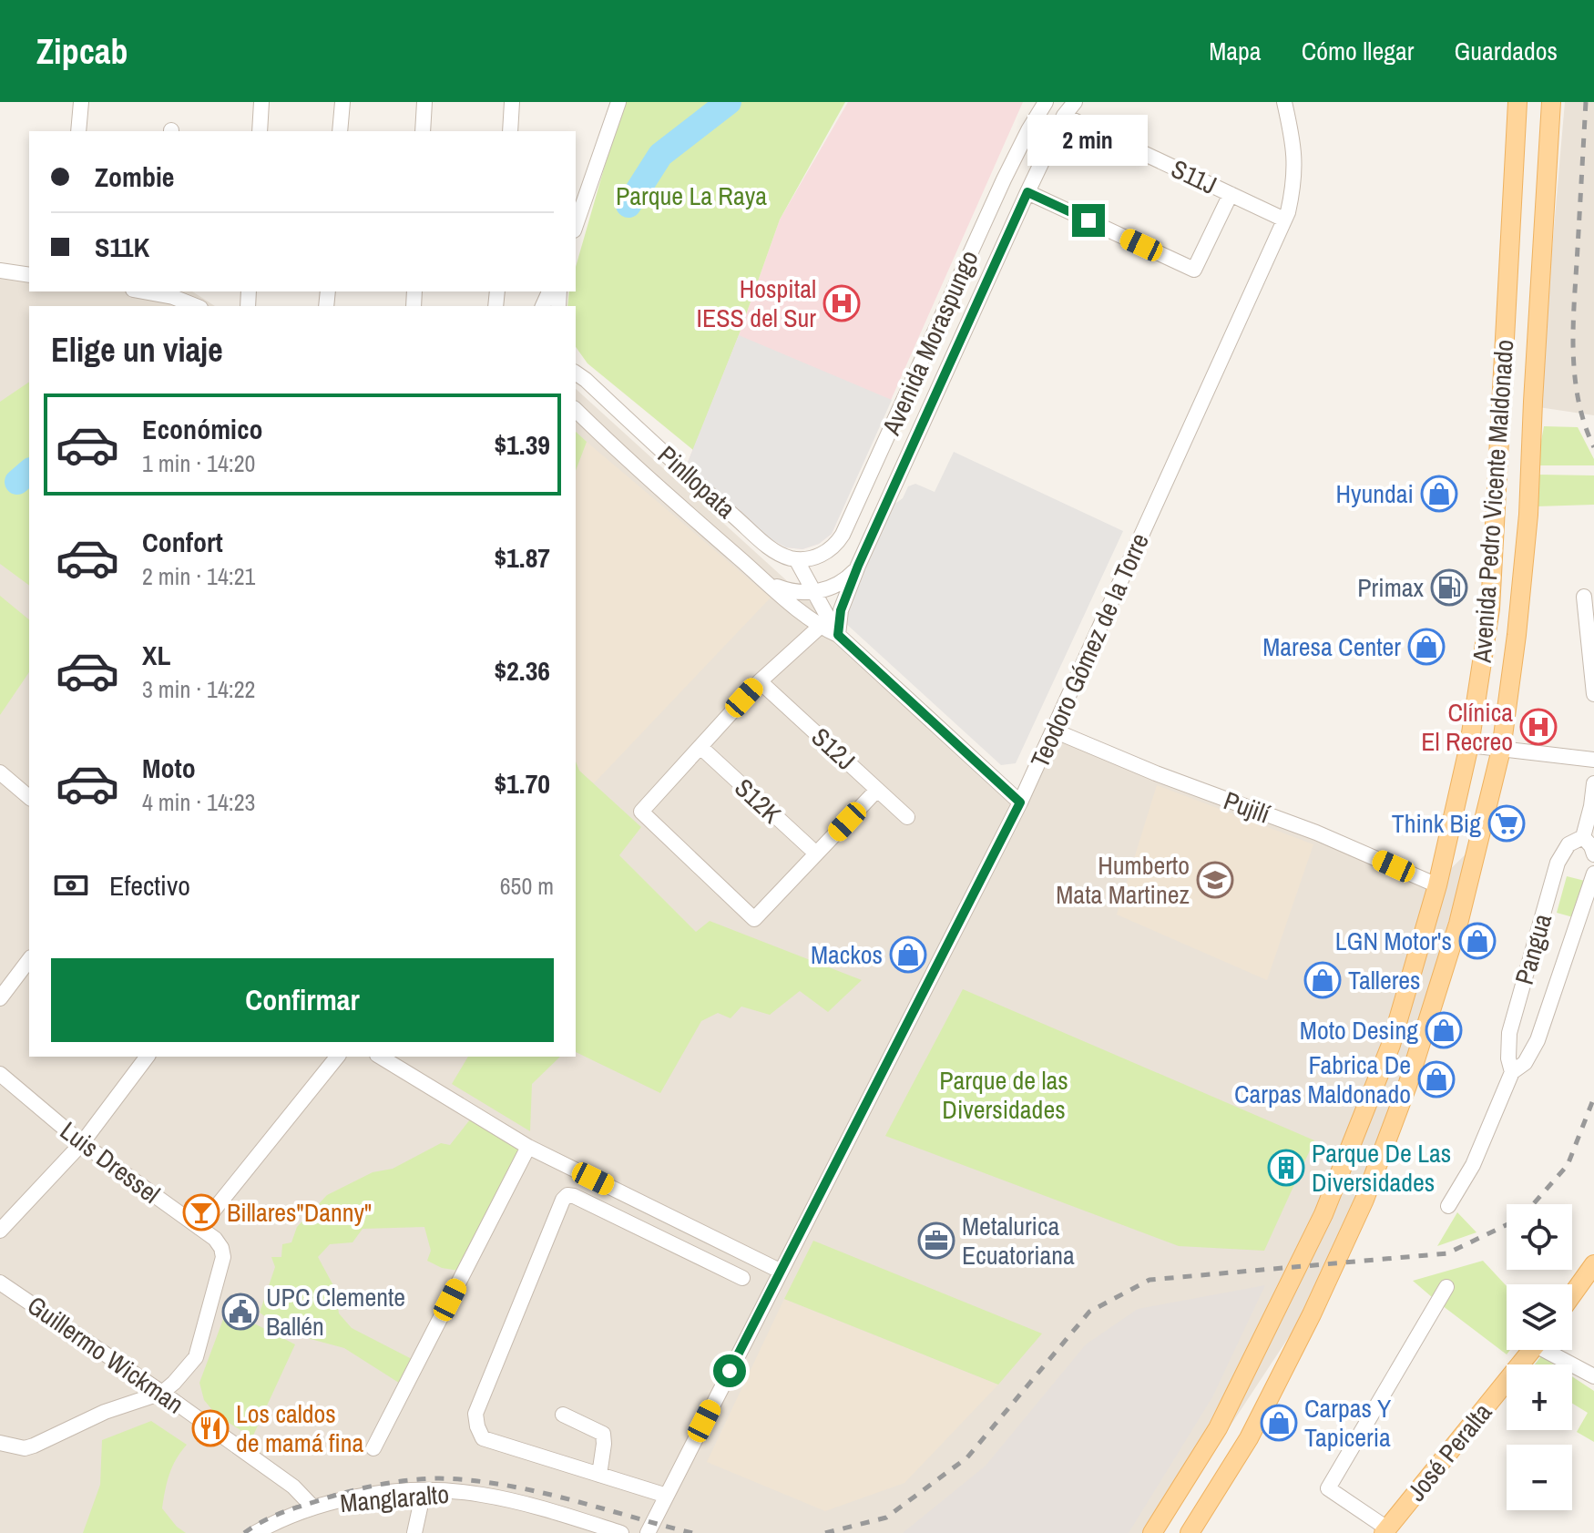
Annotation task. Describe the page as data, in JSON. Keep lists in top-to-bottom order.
{
  "streets": {
    "main road": ["Avenida Pedro Vicente Maldonado", "José Peralta"],
    "street": [
      "S11J",
      "Avenida Moraspungo",
      "Pinllopata",
      "Teodoro Gómez de la Torre",
      "S12J",
      "S12K",
      "Pujilí",
      "Pangua",
      "Luis Dressel",
      "Guillermo Wickman",
      "Manglaralto"
    ]
  },
  "crossings": [
    ["S11J", "Avenida Moraspungo"],
    ["S11J", "Teodoro Gómez de la Torre"],
    ["Avenida Moraspungo", "Pinllopata"],
    ["Pinllopata", "Teodoro Gómez de la Torre"],
    ["Avenida Pedro Vicente Maldonado", "Pujilí"],
    ["Teodoro Gómez de la Torre", "Pujilí"],
    ["Luis Dressel", "Guillermo Wickman"],
    ["Guillermo Wickman", "Manglaralto"]
  ],
  "parks": ["Parque La Raya", "Parque de las Diversidades"],
  "places": {
    "hospital": ["Hospital IESS del Sur", "Clínica El Recreo"],
    "shop": [
      "Hyundai",
      "Maresa Center",
      "LGN Motor's",
      "Mackos",
      "Talleres",
      "Moto Desing",
      "Fabrica De Carpas Maldonado",
      "Carpas Y Tapiceria"
    ],
    "fuel station": ["Primax"],
    "supermarket": ["Think Big"],
    "school or university": ["Humberto Mata Martinez"],
    "building": ["Parque De Las Diversidades"],
    "bar": ["Billares\"Danny\""],
    "office": ["Metalurica Ecuatoriana"],
    "public building": ["UPC Clemente Ballén"],
    "restaurant": ["Los caldos de mamá fina"]
  },
  "page": {
    "header": "Zipcab",
    "nav": ["Mapa", "Cómo llegar", "Guardados"],
    "bubble": "2 min",
    "banner": ["Zombie", "S11K"],
    "heading": "Elige un viaje",
    "list": [
      {
        "name": "Económico",
        "note": "1 min · 14:20",
        "value": "$1.39"
      },
      {
        "name": "Confort",
        "note": "2 min · 14:21",
        "value": "$1.87"
      },
      {
        "name": "XL",
        "note": "3 min · 14:22",
        "value": "$2.36"
      },
      {
        "name": "Moto",
        "note": "4 min · 14:23",
        "value": "$1.70"
      }
    ],
    "pay": ["Efectivo", "650 m"],
    "buttons": "Confirmar",
    "map_buttons": ["+", "−"]
  }
}
